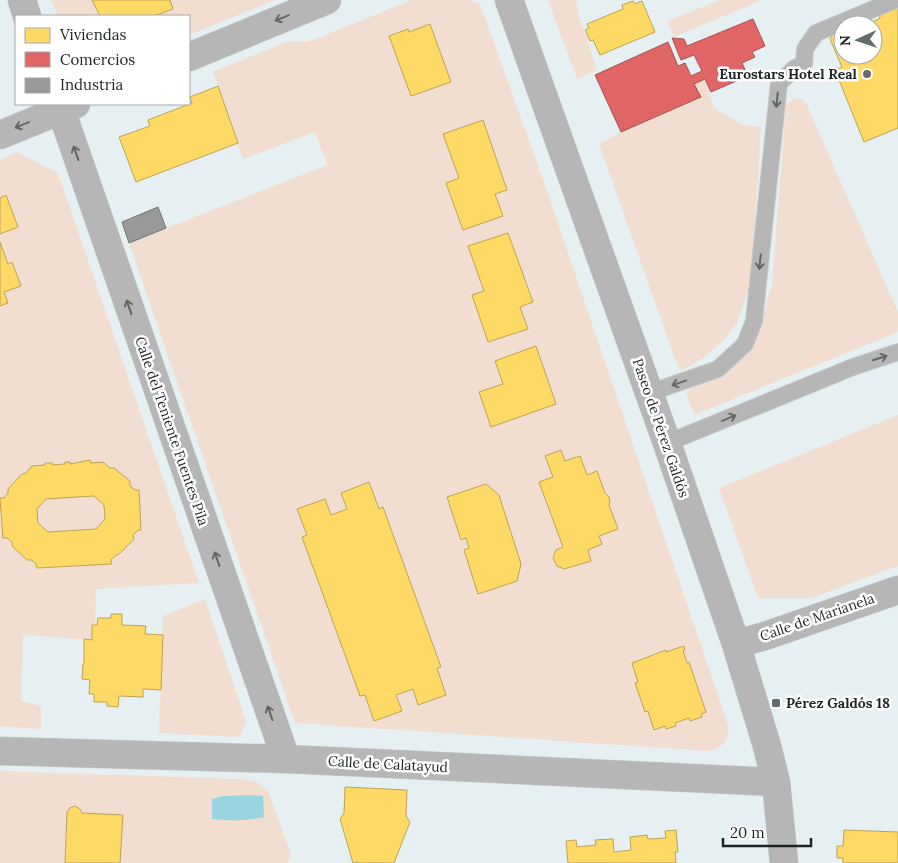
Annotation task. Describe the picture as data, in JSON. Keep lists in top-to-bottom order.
{
  "streets": {
    "street": [
      "Paseo de Pérez Galdós",
      "Calle del Teniente Fuentes Pila",
      "Calle de Marianela",
      "Calle de Calatayud"
    ]
  },
  "crossings": [
    ["Paseo de Pérez Galdós", "Calle de Marianela"],
    ["Paseo de Pérez Galdós", "Calle de Calatayud"],
    ["Calle del Teniente Fuentes Pila", "Calle de Calatayud"]
  ],
  "one_way": ["Calle del Teniente Fuentes Pila"],
  "places": {
    "other": ["Eurostars Hotel Real"],
    "transit": ["Pérez Galdós 18"]
  },
  "legend": ["Viviendas", "Comercios", "Industria"],
  "scale_bar": "20 m",
  "north": "left"
}
